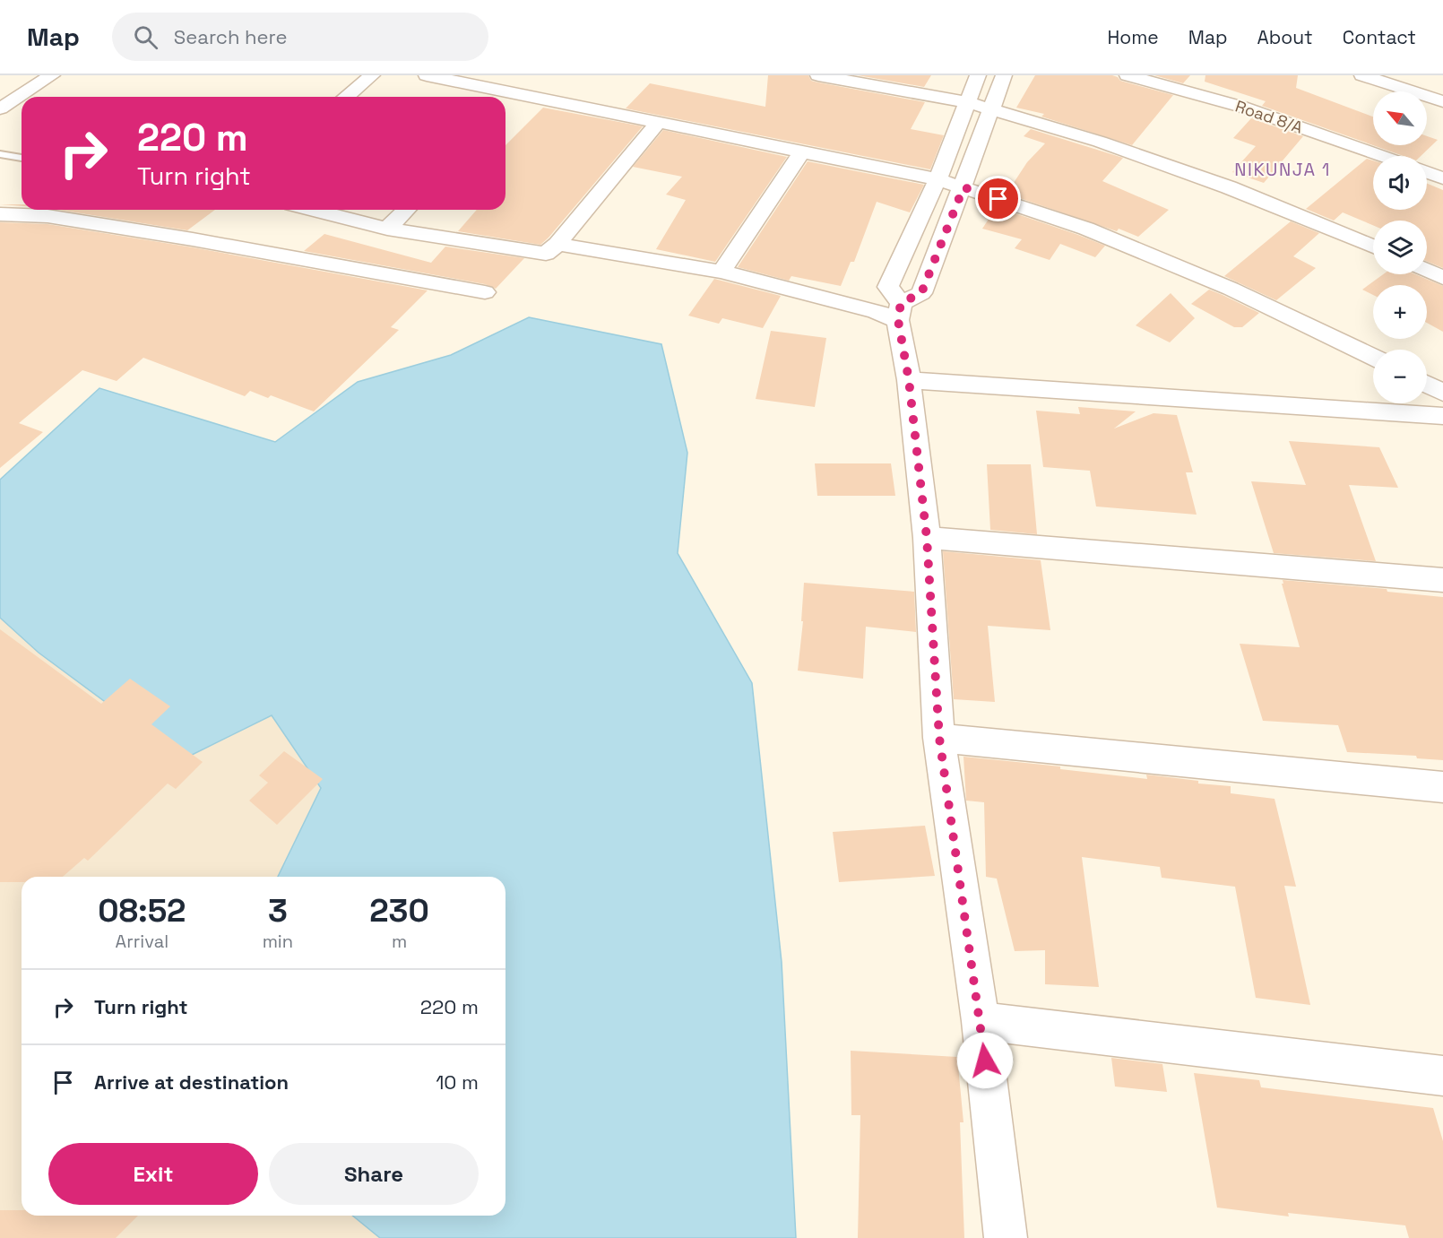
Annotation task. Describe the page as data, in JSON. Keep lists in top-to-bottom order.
{
  "streets": {
    "street": ["Road 8/A"]
  },
  "districts": ["NIKUNJA 1"],
  "north": "top left",
  "page": {
    "header": "Map",
    "search": "Search here",
    "nav": [
      "Home",
      "Map",
      "About",
      "Contact"
    ],
    "map_buttons": ["+", "−"],
    "turn": ["220 m", "Turn right"],
    "eta": [
      "08:52",
      "Arrival",
      "3",
      "min",
      "230",
      "m"
    ],
    "list": [
      {
        "name": "Turn right",
        "value": "220 m"
      },
      {
        "name": "Arrive at destination",
        "value": "10 m"
      }
    ],
    "buttons": ["Exit", "Share"]
  }
}
